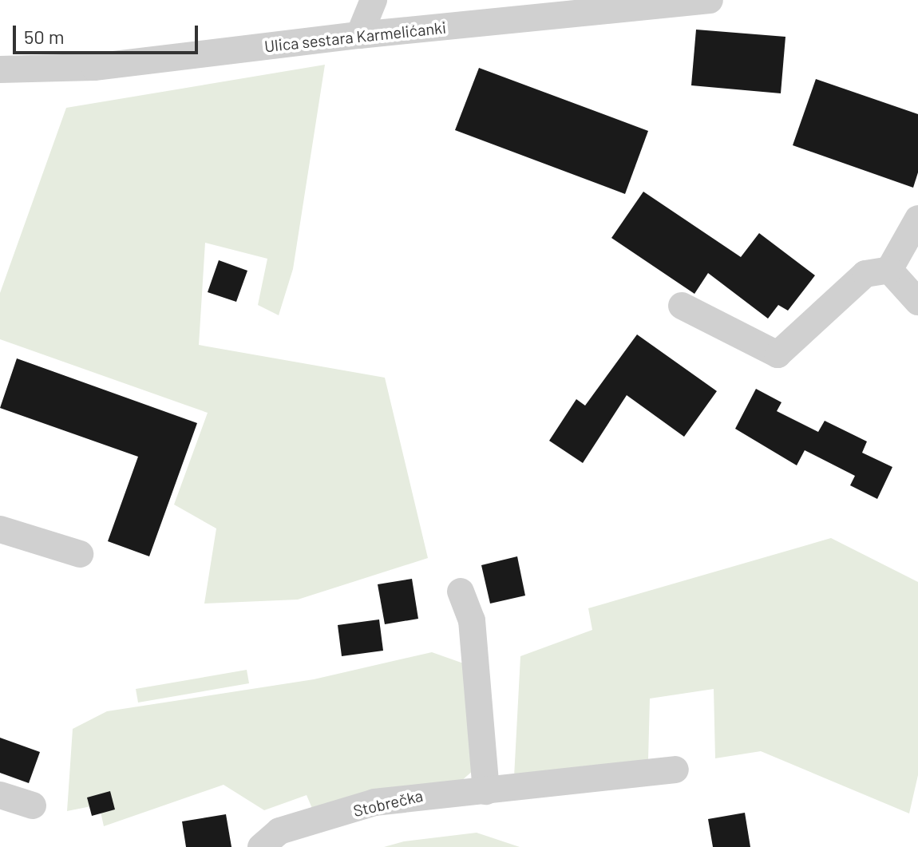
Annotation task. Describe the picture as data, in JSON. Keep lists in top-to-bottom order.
{
  "streets": {
    "street": ["Ulica sestara Karmelićanki", "Stobrečka"]
  },
  "scale_bar": "50 m"
}
